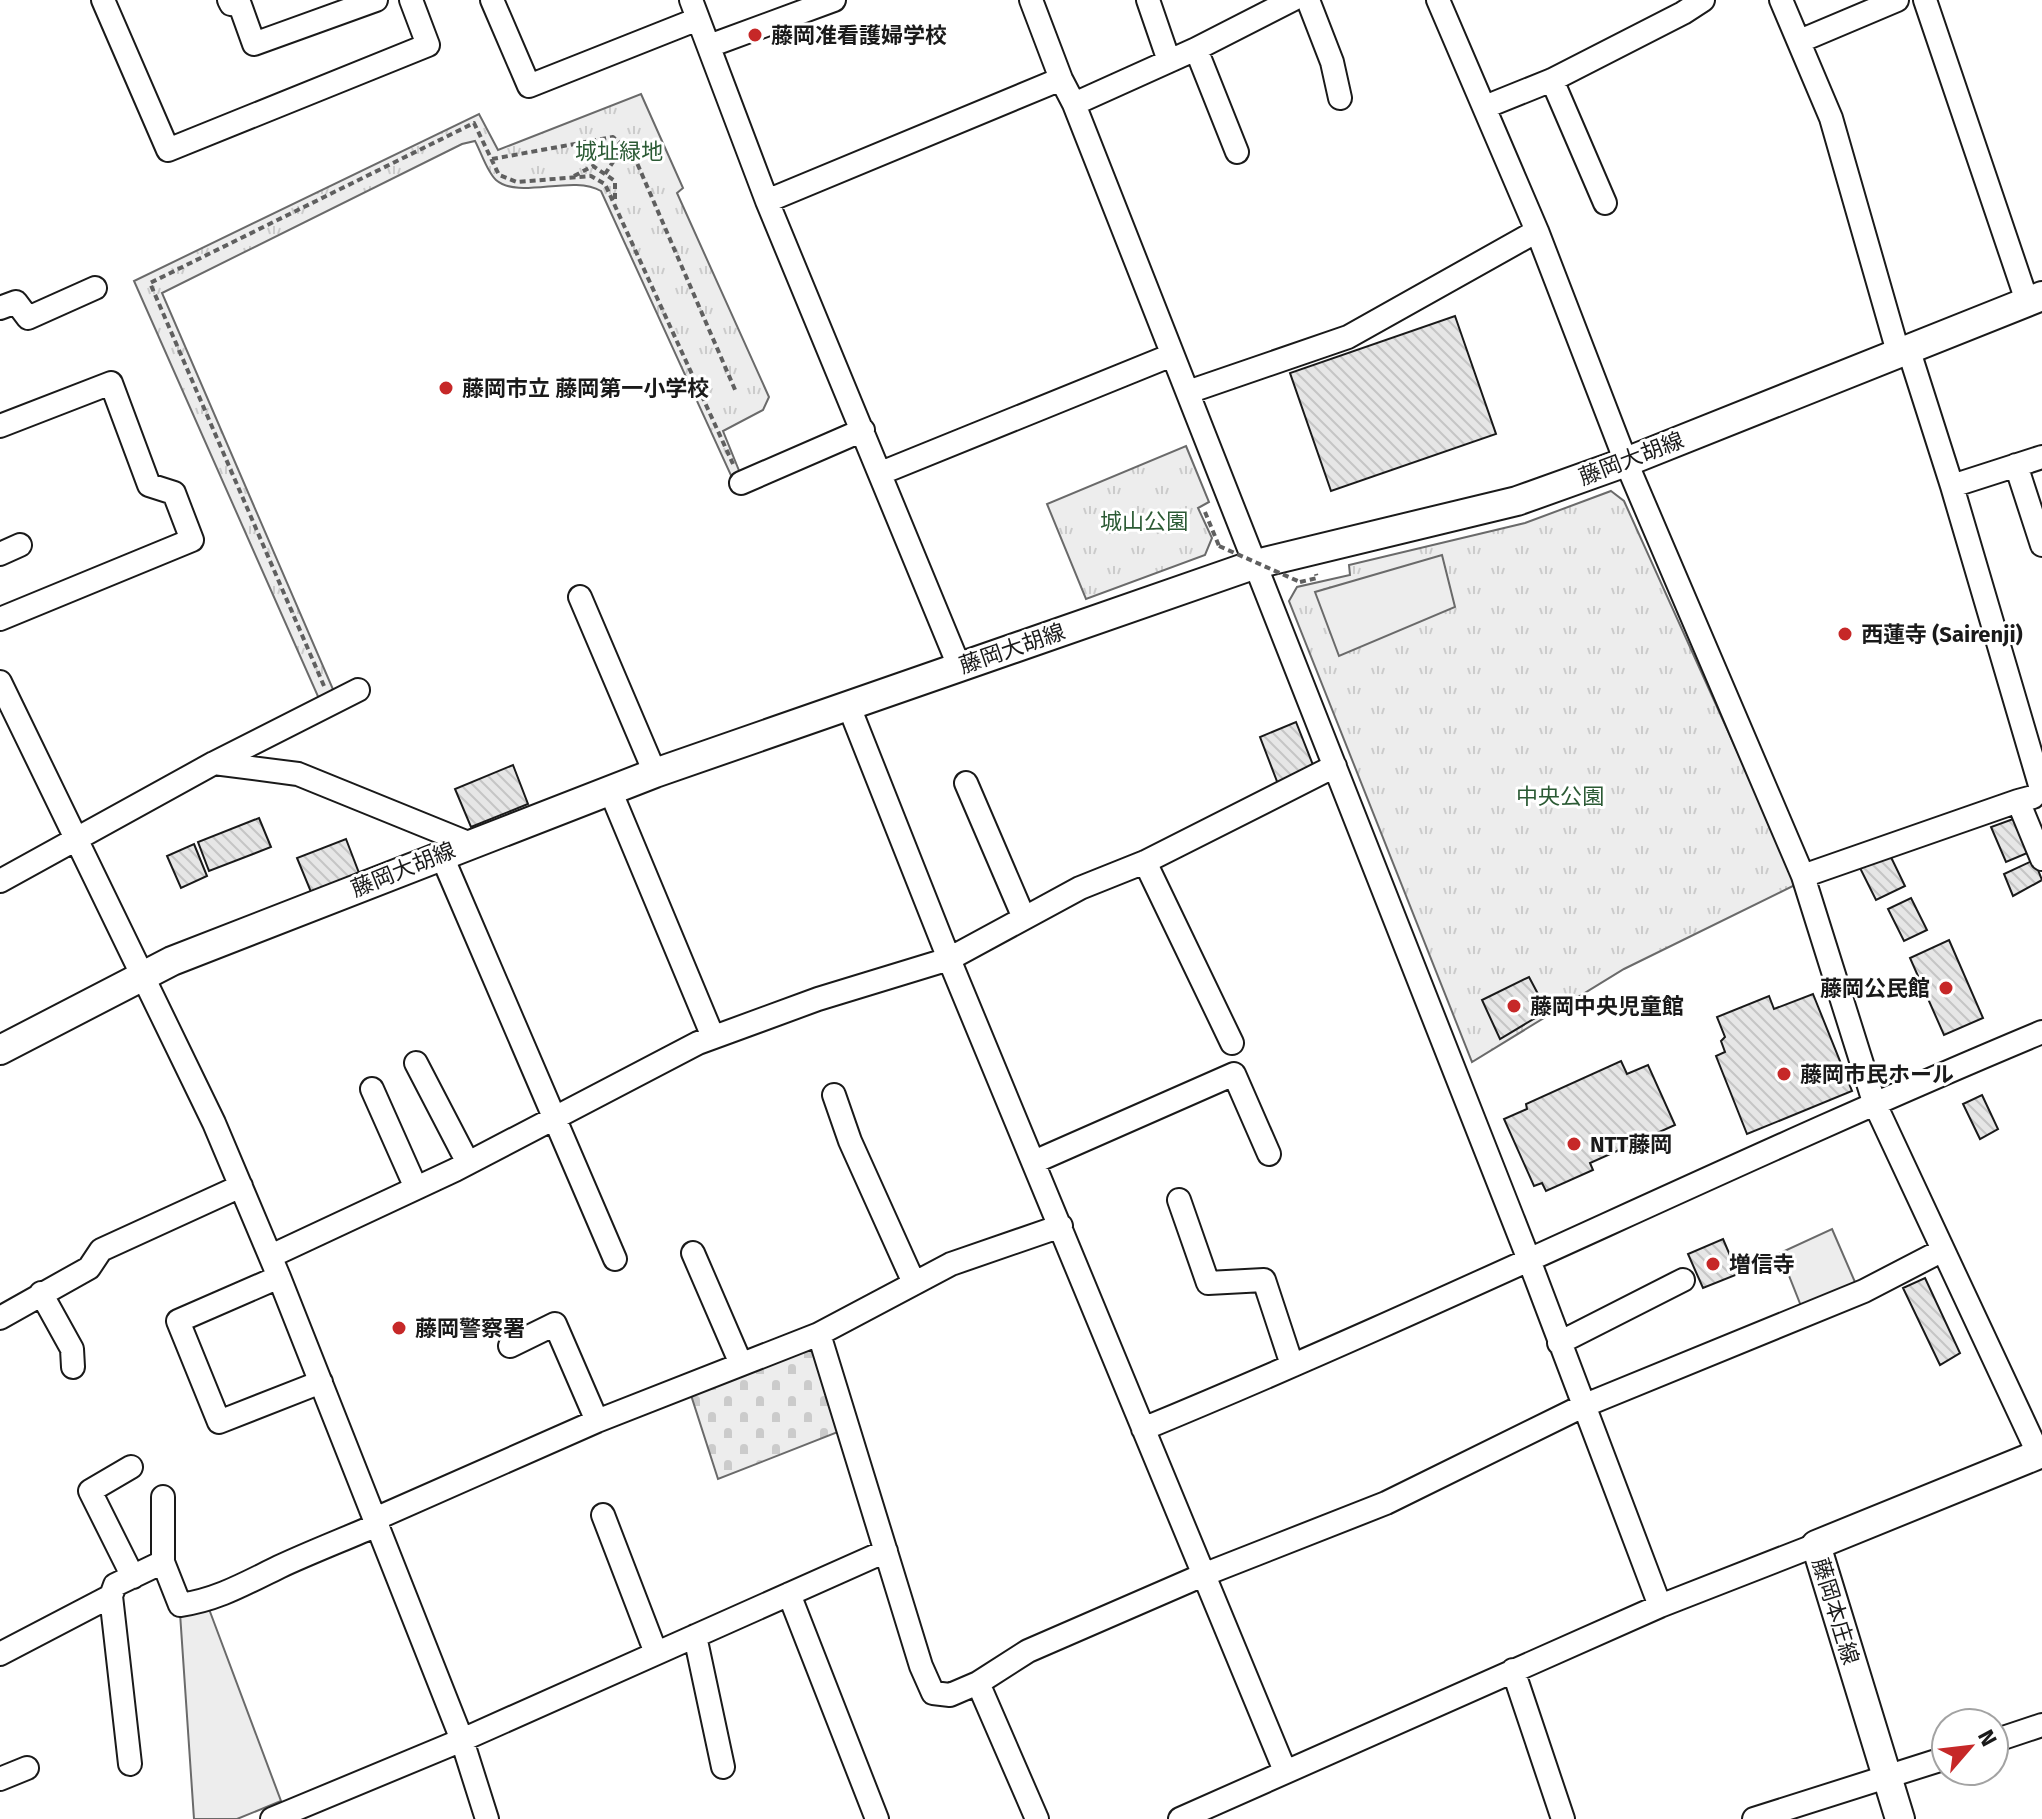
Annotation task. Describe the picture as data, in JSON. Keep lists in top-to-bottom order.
{
  "streets": {
    "main road": ["藤岡大胡線", "藤岡本庄線"]
  },
  "parks": ["城址緑地", "城山公園", "中央公園"],
  "places": [
    "藤岡准看護婦学校",
    "藤岡市立 藤岡第一小学校",
    "西蓮寺 (Sairenji)",
    "藤岡公民館",
    "藤岡中央児童館",
    "藤岡市民ホール",
    "NTT藤岡",
    "増信寺",
    "藤岡警察署"
  ],
  "north": "top right"
}
